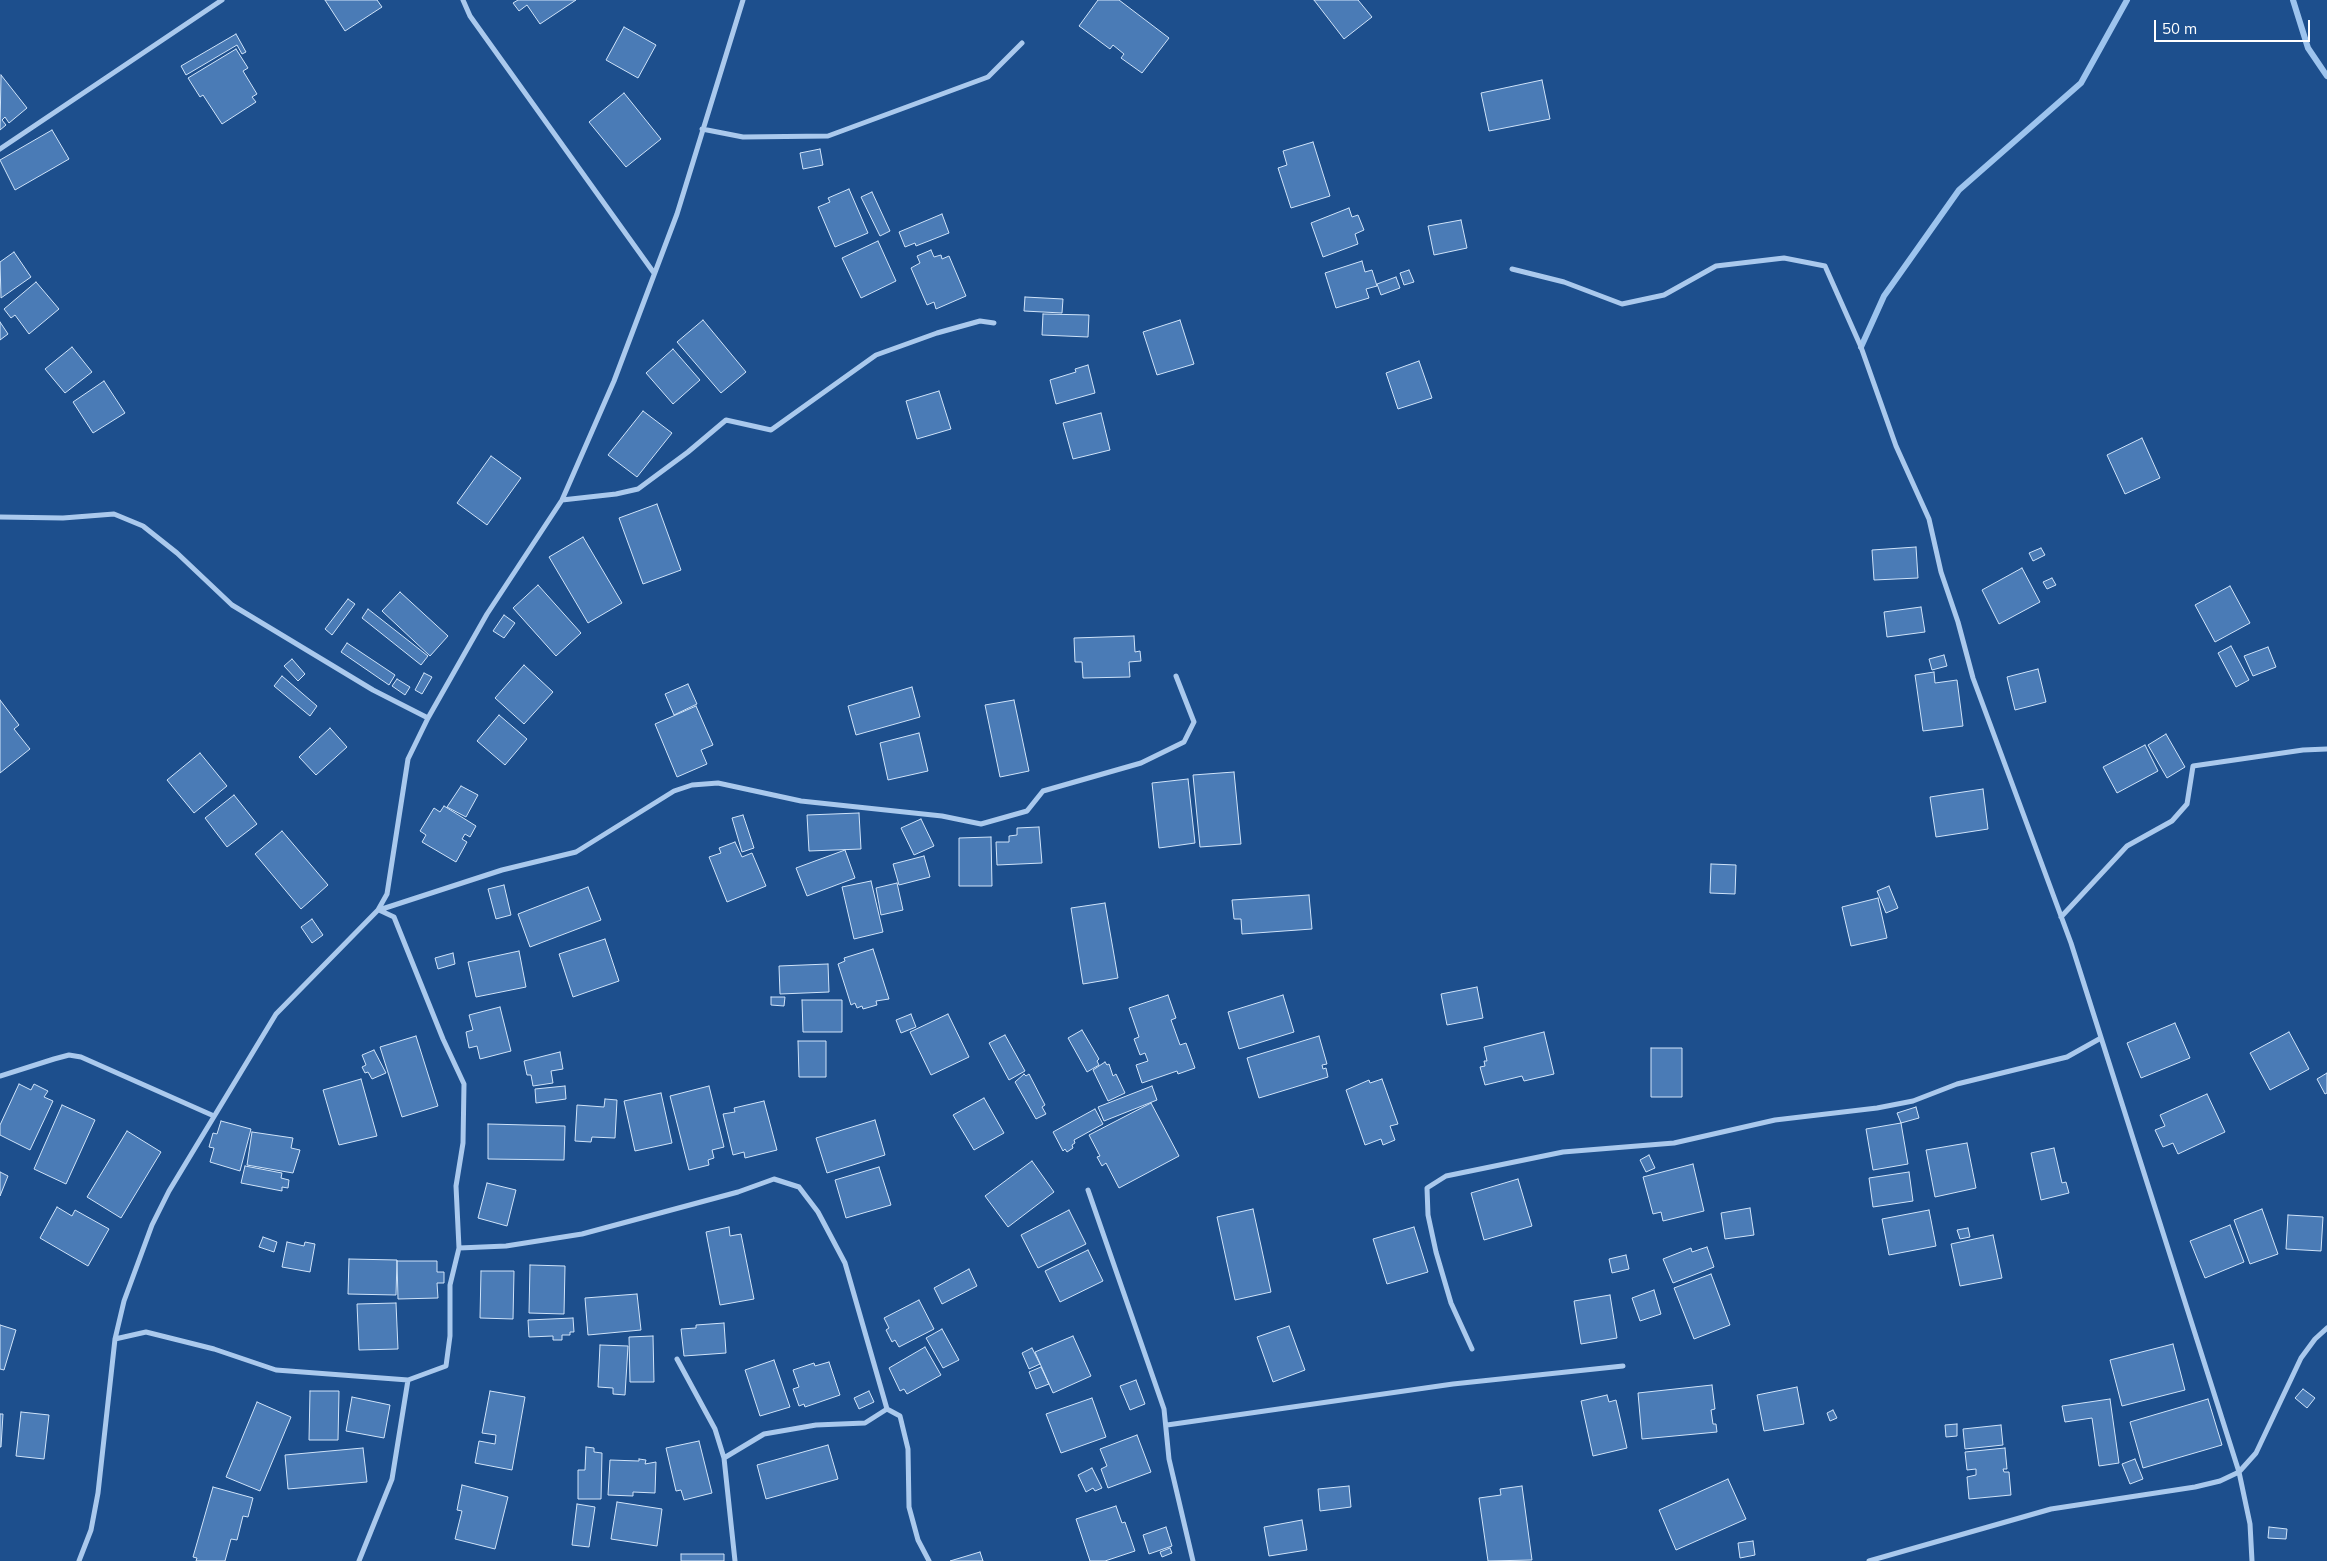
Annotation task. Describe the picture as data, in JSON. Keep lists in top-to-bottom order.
{
  "scale_bar": "50 m"
}
